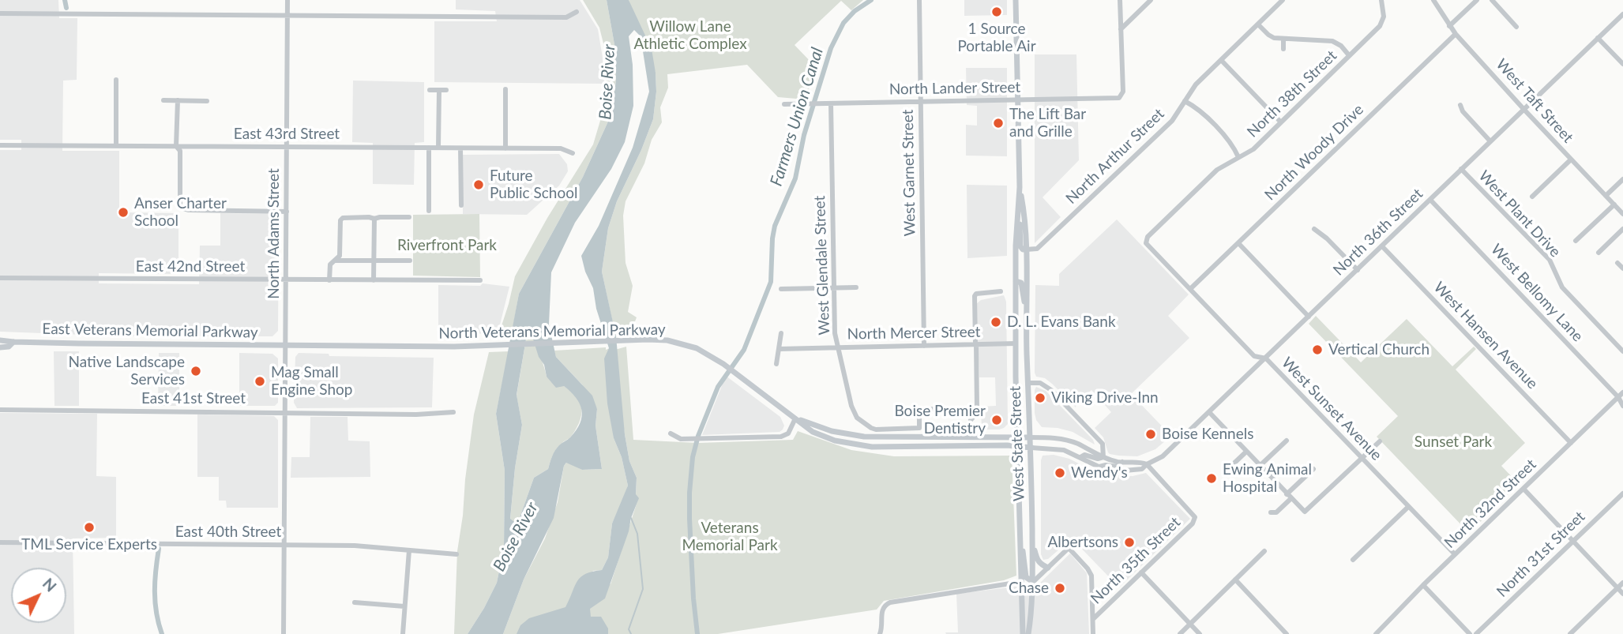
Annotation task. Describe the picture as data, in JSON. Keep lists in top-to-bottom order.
{
  "streets": {
    "main road": ["East Veterans Memorial Parkway", "North Veterans Memorial Parkway", "West State Street"],
    "street": [
      "North Lander Street",
      "North 38th Street",
      "West Taft Street",
      "East 43rd Street",
      "North Woody Drive",
      "North Arthur Street",
      "West Garnet Street",
      "West Plant Drive",
      "North 36th Street",
      "North Adams Street",
      "West Glendale Street",
      "East 42nd Street",
      "West Bellomy Lane",
      "North Mercer Street",
      "West Hansen Avenue",
      "East 41st Street",
      "West Sunset Avenue",
      "North 32nd Street",
      "East 40th Street",
      "North 31st Street",
      "North 35th Street"
    ]
  },
  "crossings": [
    ["North Lander Street", "West Garnet Street"],
    ["North Lander Street", "West Glendale Street"],
    ["North Lander Street", "West State Street"],
    ["North 38th Street", "West Sunset Avenue"],
    ["West Taft Street", "North Woody Drive"],
    ["West Taft Street", "North 36th Street"],
    ["East 43rd Street", "North Adams Street"],
    ["North Woody Drive", "West Sunset Avenue"],
    ["North Arthur Street", "West State Street"],
    ["West Garnet Street", "North Mercer Street"],
    ["West Plant Drive", "North 36th Street"],
    ["North 36th Street", "West Bellomy Lane"],
    ["North 36th Street", "North Veterans Memorial Parkway"],
    ["North 36th Street", "West Hansen Avenue"],
    ["North 36th Street", "West Sunset Avenue"],
    ["North 36th Street", "West State Street"],
    ["North 36th Street", "North 35th Street"],
    ["North Adams Street", "East 42nd Street"],
    ["North Adams Street", "East Veterans Memorial Parkway"],
    ["North Adams Street", "North Veterans Memorial Parkway"],
    ["North Adams Street", "East 41st Street"],
    ["North Adams Street", "East 40th Street"],
    ["West Glendale Street", "North Mercer Street"],
    ["West Bellomy Lane", "North 32nd Street"],
    ["East Veterans Memorial Parkway", "North Veterans Memorial Parkway"],
    ["North Veterans Memorial Parkway", "West State Street"],
    ["North Mercer Street", "West State Street"],
    ["West Hansen Avenue", "North 32nd Street"],
    ["West Sunset Avenue", "North 32nd Street"]
  ],
  "water": ["Boise River", "Farmers Union Canal"],
  "parks": [
    "Willow Lane Athletic Complex",
    "Riverfront Park",
    "Sunset Park",
    "Veterans Memorial Park"
  ],
  "places": [
    "1 Source Portable Air",
    "The Lift Bar and Grille",
    "Future Public School",
    "Anser Charter School",
    "D. L. Evans Bank",
    "Vertical Church",
    "Native Landscape Services",
    "Mag Small Engine Shop",
    "Viking Drive-Inn",
    "Boise Premier Dentistry",
    "Boise Kennels",
    "Wendy's",
    "Ewing Animal Hospital",
    "TML Service Experts",
    "Albertsons",
    "Chase"
  ],
  "north": "top right"
}
